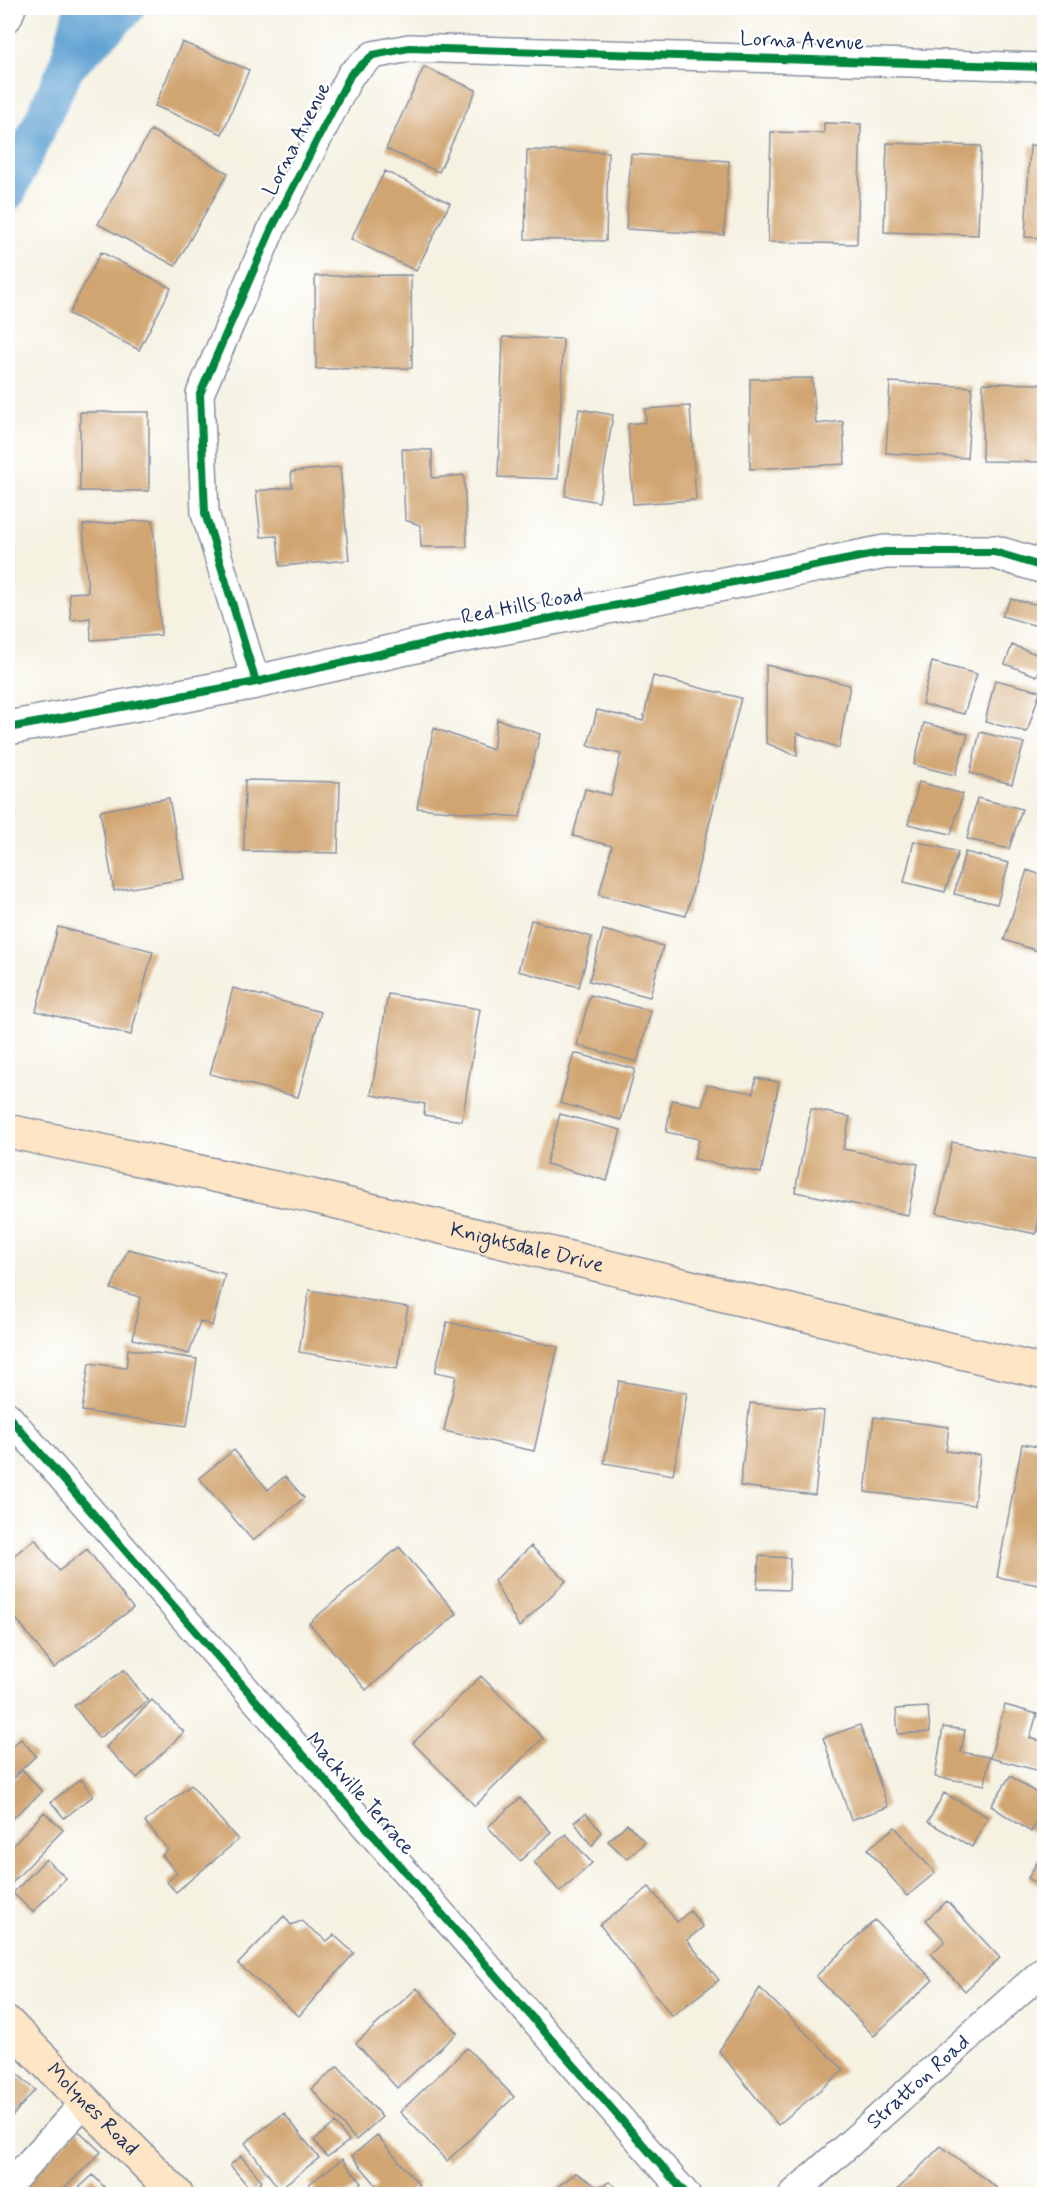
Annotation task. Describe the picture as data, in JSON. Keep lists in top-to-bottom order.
{
  "streets": {
    "main road": ["Knightsdale Drive", "Molynes Road"],
    "street": [
      "Lorna Avenue",
      "Red Hills Road",
      "Mackville Terrace",
      "Stratton Road"
    ]
  },
  "crossings": [
    ["Lorna Avenue", "Red Hills Road"]
  ]
}
